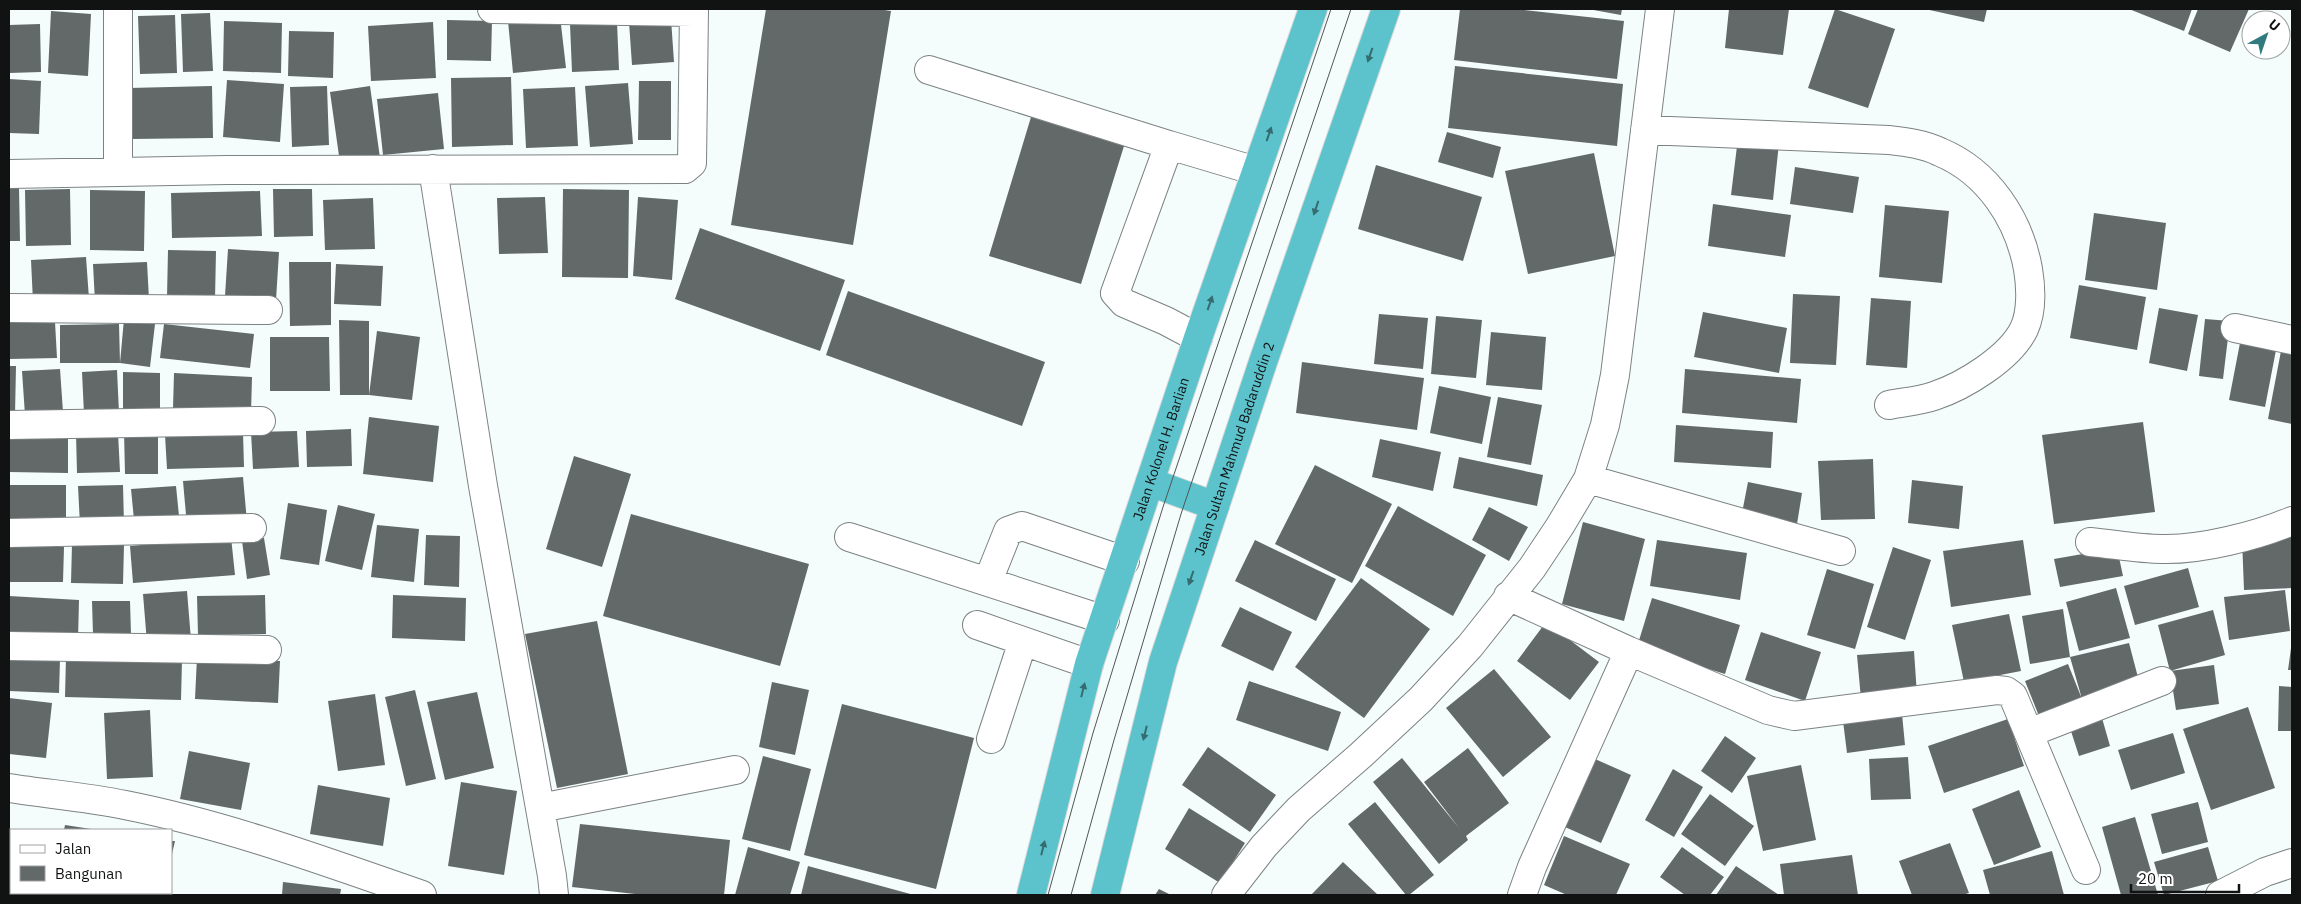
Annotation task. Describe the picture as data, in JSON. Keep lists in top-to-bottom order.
{
  "streets": {
    "highway": ["Jalan Kolonel H. Barlian", "Jalan Sultan Mahmud Badaruddin 2"]
  },
  "one_way": ["Jalan Kolonel H. Barlian", "Jalan Sultan Mahmud Badaruddin 2"],
  "legend": ["Jalan", "Bangunan"],
  "scale_bar": "20 m",
  "north": "top right"
}
